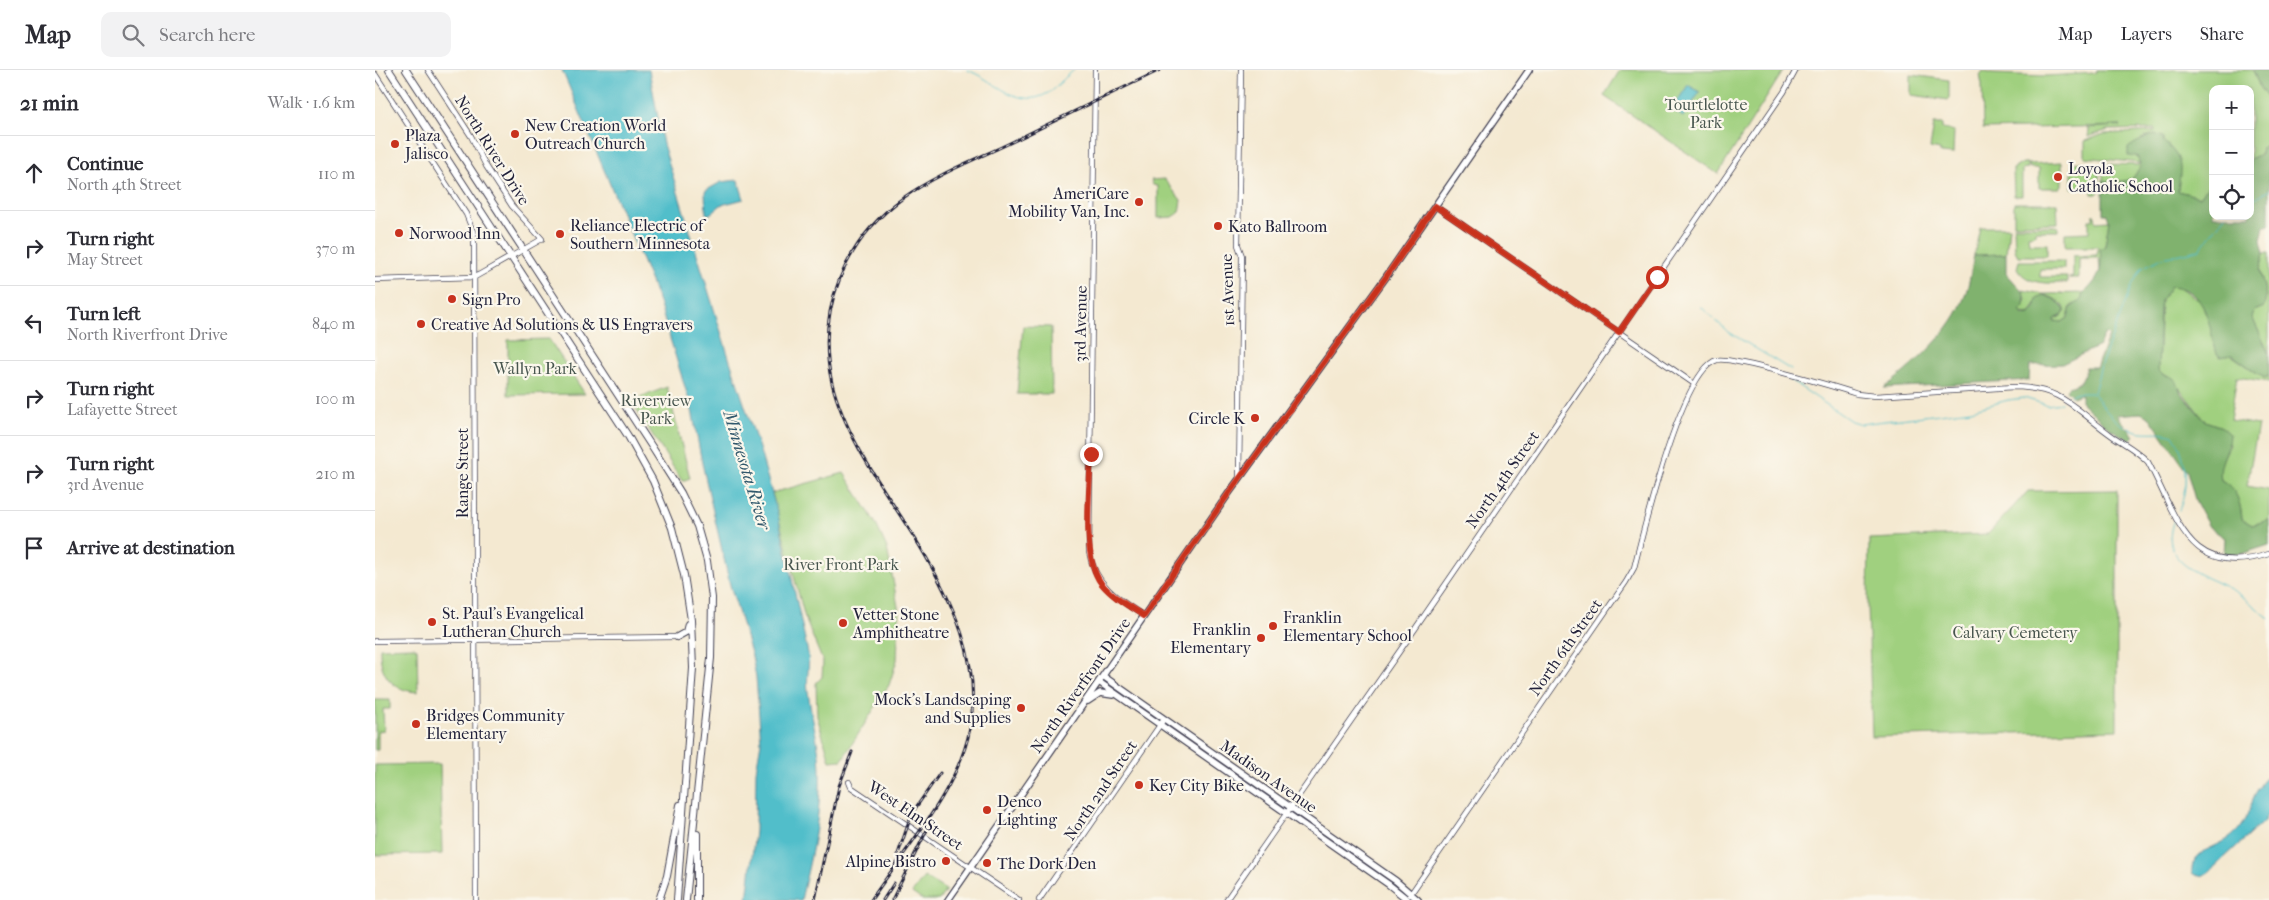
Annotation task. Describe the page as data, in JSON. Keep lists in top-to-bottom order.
{
  "streets": {
    "main road": ["North Riverfront Drive", "Madison Avenue"],
    "street": [
      "North River Drive",
      "1st Avenue",
      "3rd Avenue",
      "Range Street",
      "North 4th Street",
      "North 6th Street",
      "North 2nd Street",
      "West Elm Street"
    ]
  },
  "crossings": [
    ["1st Avenue", "North Riverfront Drive"],
    ["3rd Avenue", "North Riverfront Drive"],
    ["North 4th Street", "Madison Avenue"],
    ["North 6th Street", "Madison Avenue"],
    ["North Riverfront Drive", "Madison Avenue"],
    ["North Riverfront Drive", "West Elm Street"],
    ["Madison Avenue", "North 2nd Street"]
  ],
  "water": ["Minnesota River"],
  "parks": [
    "Tourtlelotte Park",
    "Wallyn Park",
    "Riverview Park",
    "River Front Park",
    "Calvary Cemetery"
  ],
  "places": [
    "New Creation World Outreach Church",
    "Plaza Jalisco",
    "Loyola Catholic School",
    "AmeriCare Mobility Van, Inc.",
    "Kato Ballroom",
    "Norwood Inn",
    "Reliance Electric of Southern Minnesota",
    "Sign Pro",
    "Creative Ad Solutions & US Engravers",
    "Circle K",
    "St. Paul's Evangelical Lutheran Church",
    "Vetter Stone Amphitheatre",
    "Franklin Elementary School",
    "Franklin Elementary",
    "Mock's Landscaping and Supplies",
    "Bridges Community Elementary",
    "Key City Bike",
    "Denco Lighting",
    "Alpine Bistro",
    "The Dork Den"
  ],
  "page": {
    "header": "Map",
    "search": "Search here",
    "nav": ["Map", "Layers", "Share"],
    "heading": ["21 min", "Walk · 1.6 km"],
    "map_buttons": ["+", "−"],
    "list": [
      ["Continue", "North 4th Street", "110 m"],
      ["Turn right", "May Street", "370 m"],
      ["Turn left", "North Riverfront Drive", "840 m"],
      ["Turn right", "Lafayette Street", "100 m"],
      ["Turn right", "3rd Avenue", "210 m"],
      "Arrive at destination"
    ]
  }
}
